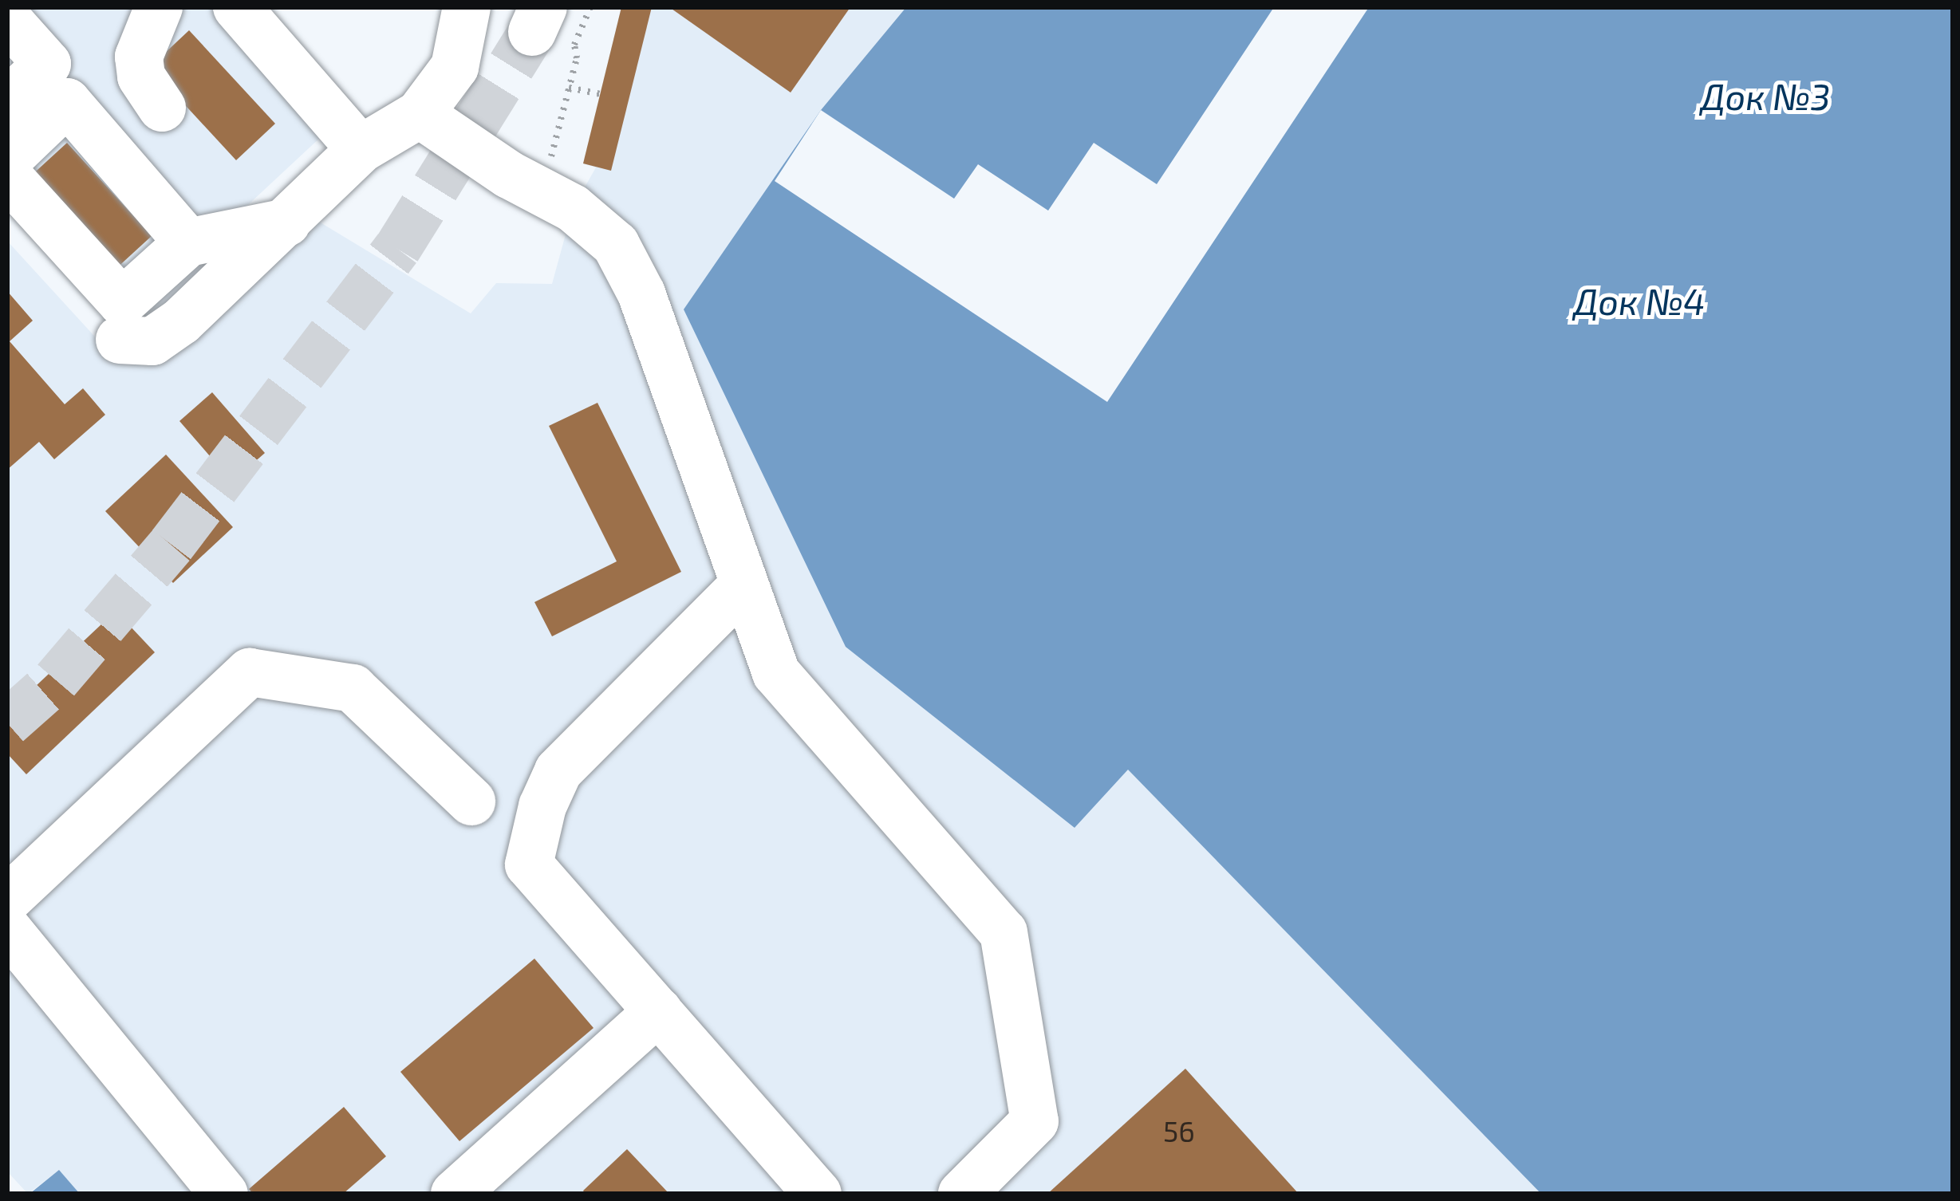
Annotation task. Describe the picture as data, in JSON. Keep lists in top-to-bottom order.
{
  "water": ["Док №3", "Док №4"],
  "house_numbers": ["56"]
}
